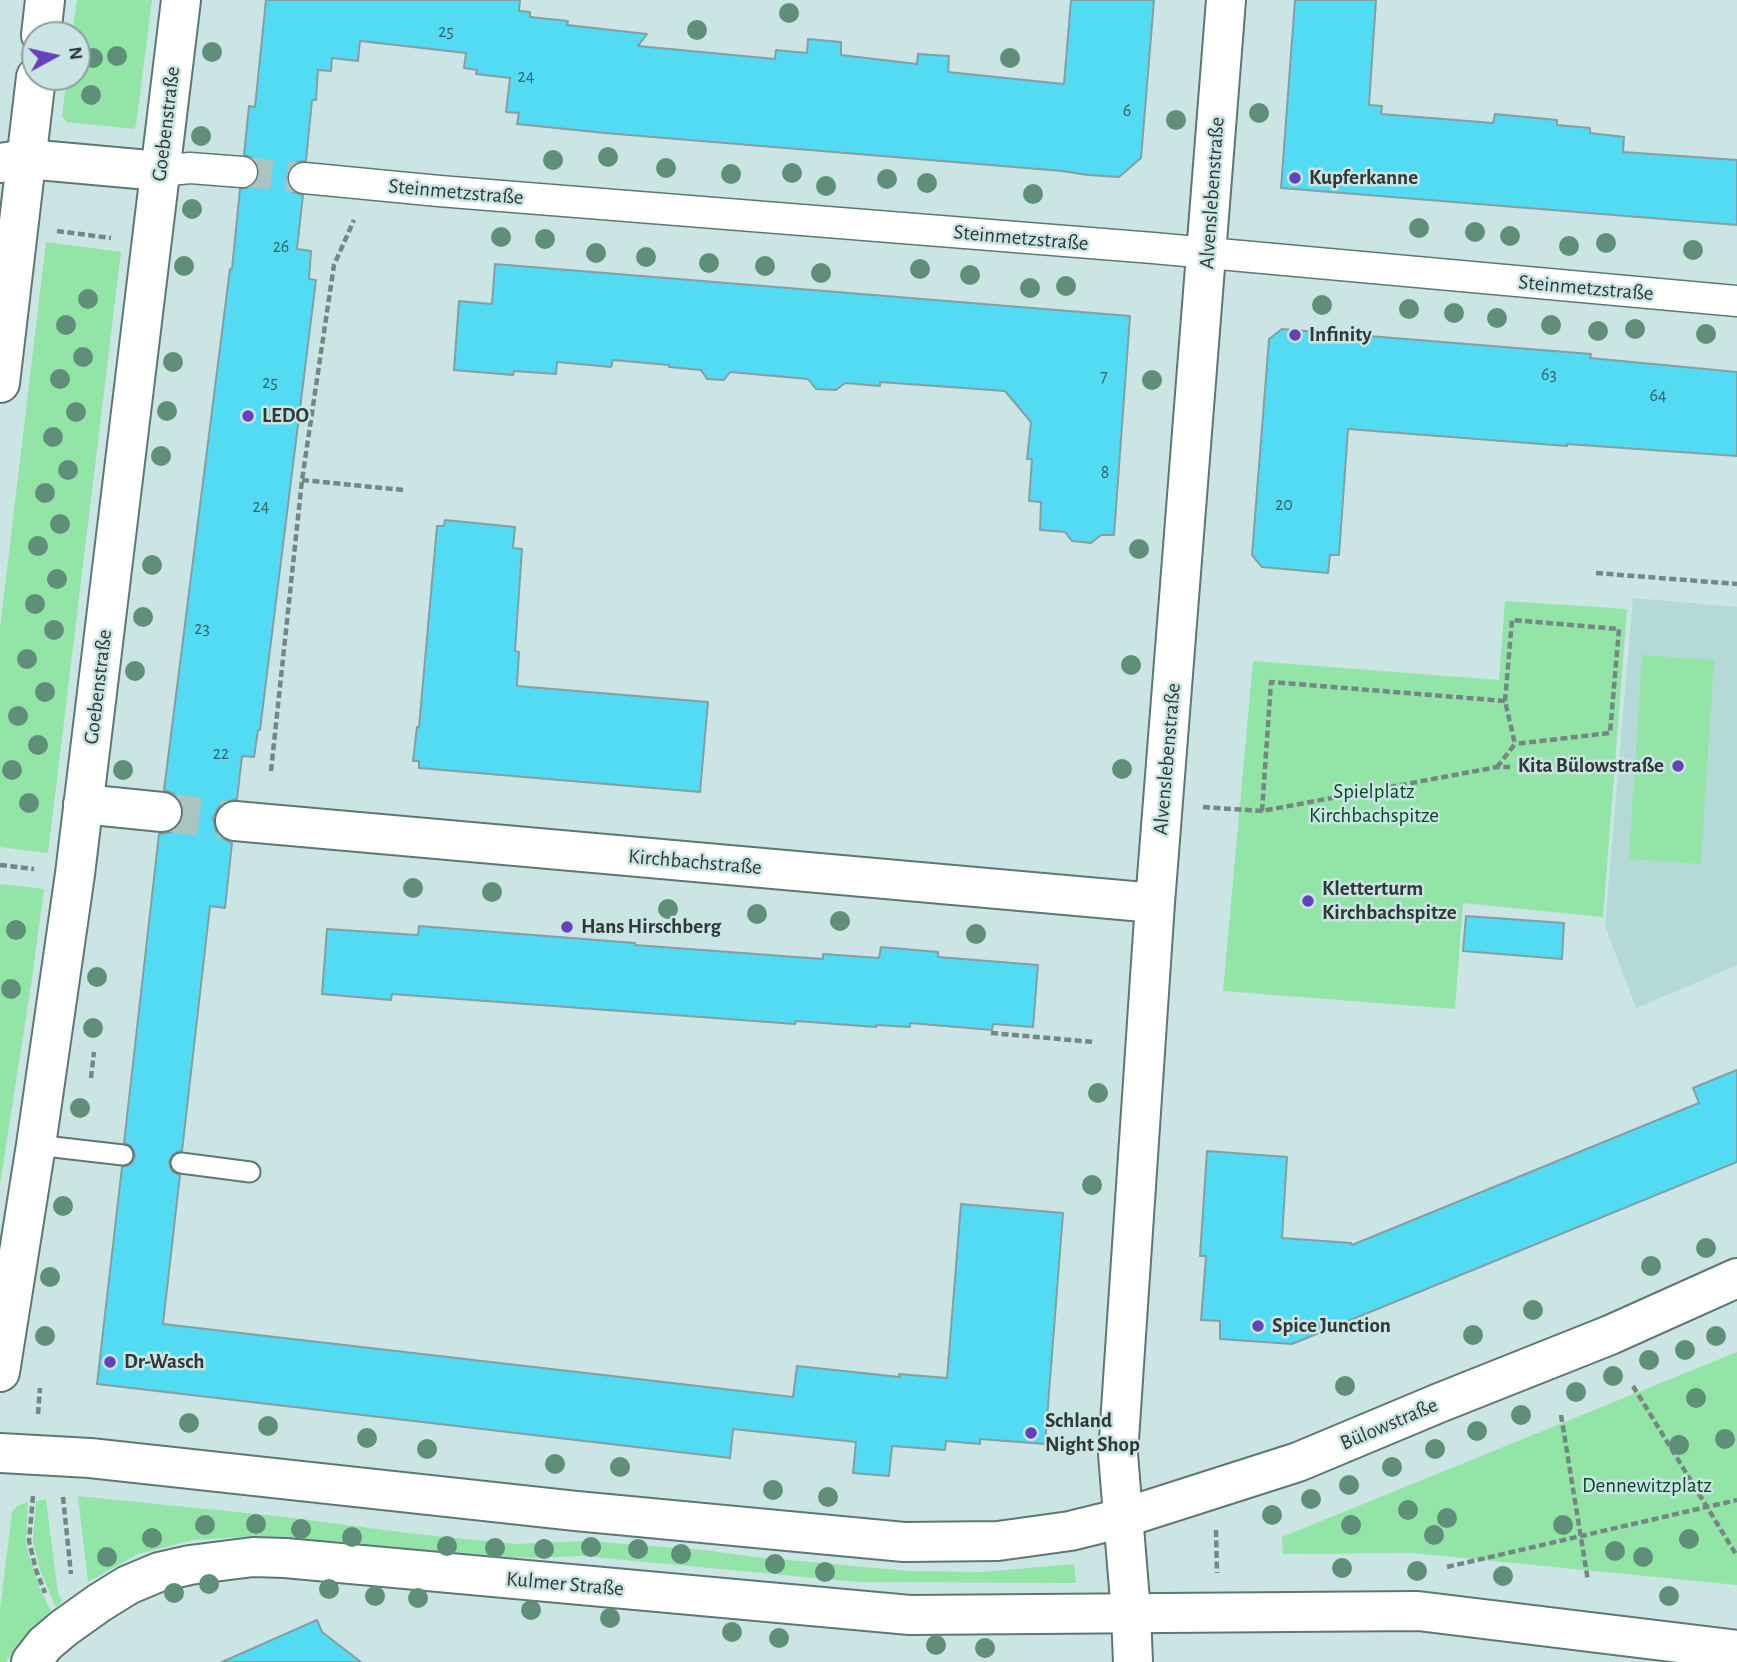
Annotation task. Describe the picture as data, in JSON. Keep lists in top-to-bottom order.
{
  "streets": {
    "main road": [
      "Goebenstraße",
      "Alvenslebenstraße",
      "Kirchbachstraße",
      "Bülowstraße",
      "Kulmer Straße"
    ],
    "street": ["Steinmetzstraße"]
  },
  "crossings": [
    ["Steinmetzstraße", "Alvenslebenstraße"],
    ["Alvenslebenstraße", "Kirchbachstraße"],
    ["Alvenslebenstraße", "Bülowstraße"]
  ],
  "parks": ["Spielplatz Kirchbachspitze", "Dennewitzplatz"],
  "places": [
    "Kupferkanne",
    "Infinity",
    "LEDO",
    "Kita Bülowstraße",
    "Kletterturm Kirchbachspitze",
    "Hans Hirschberg",
    "Spice Junction",
    "Dr-Wasch",
    "Schland Night Shop"
  ],
  "house_numbers": [
    "25",
    "24",
    "6",
    "26",
    "63",
    "7",
    "25",
    "64",
    "8",
    "20",
    "24",
    "23",
    "22"
  ],
  "north": "right"
}
